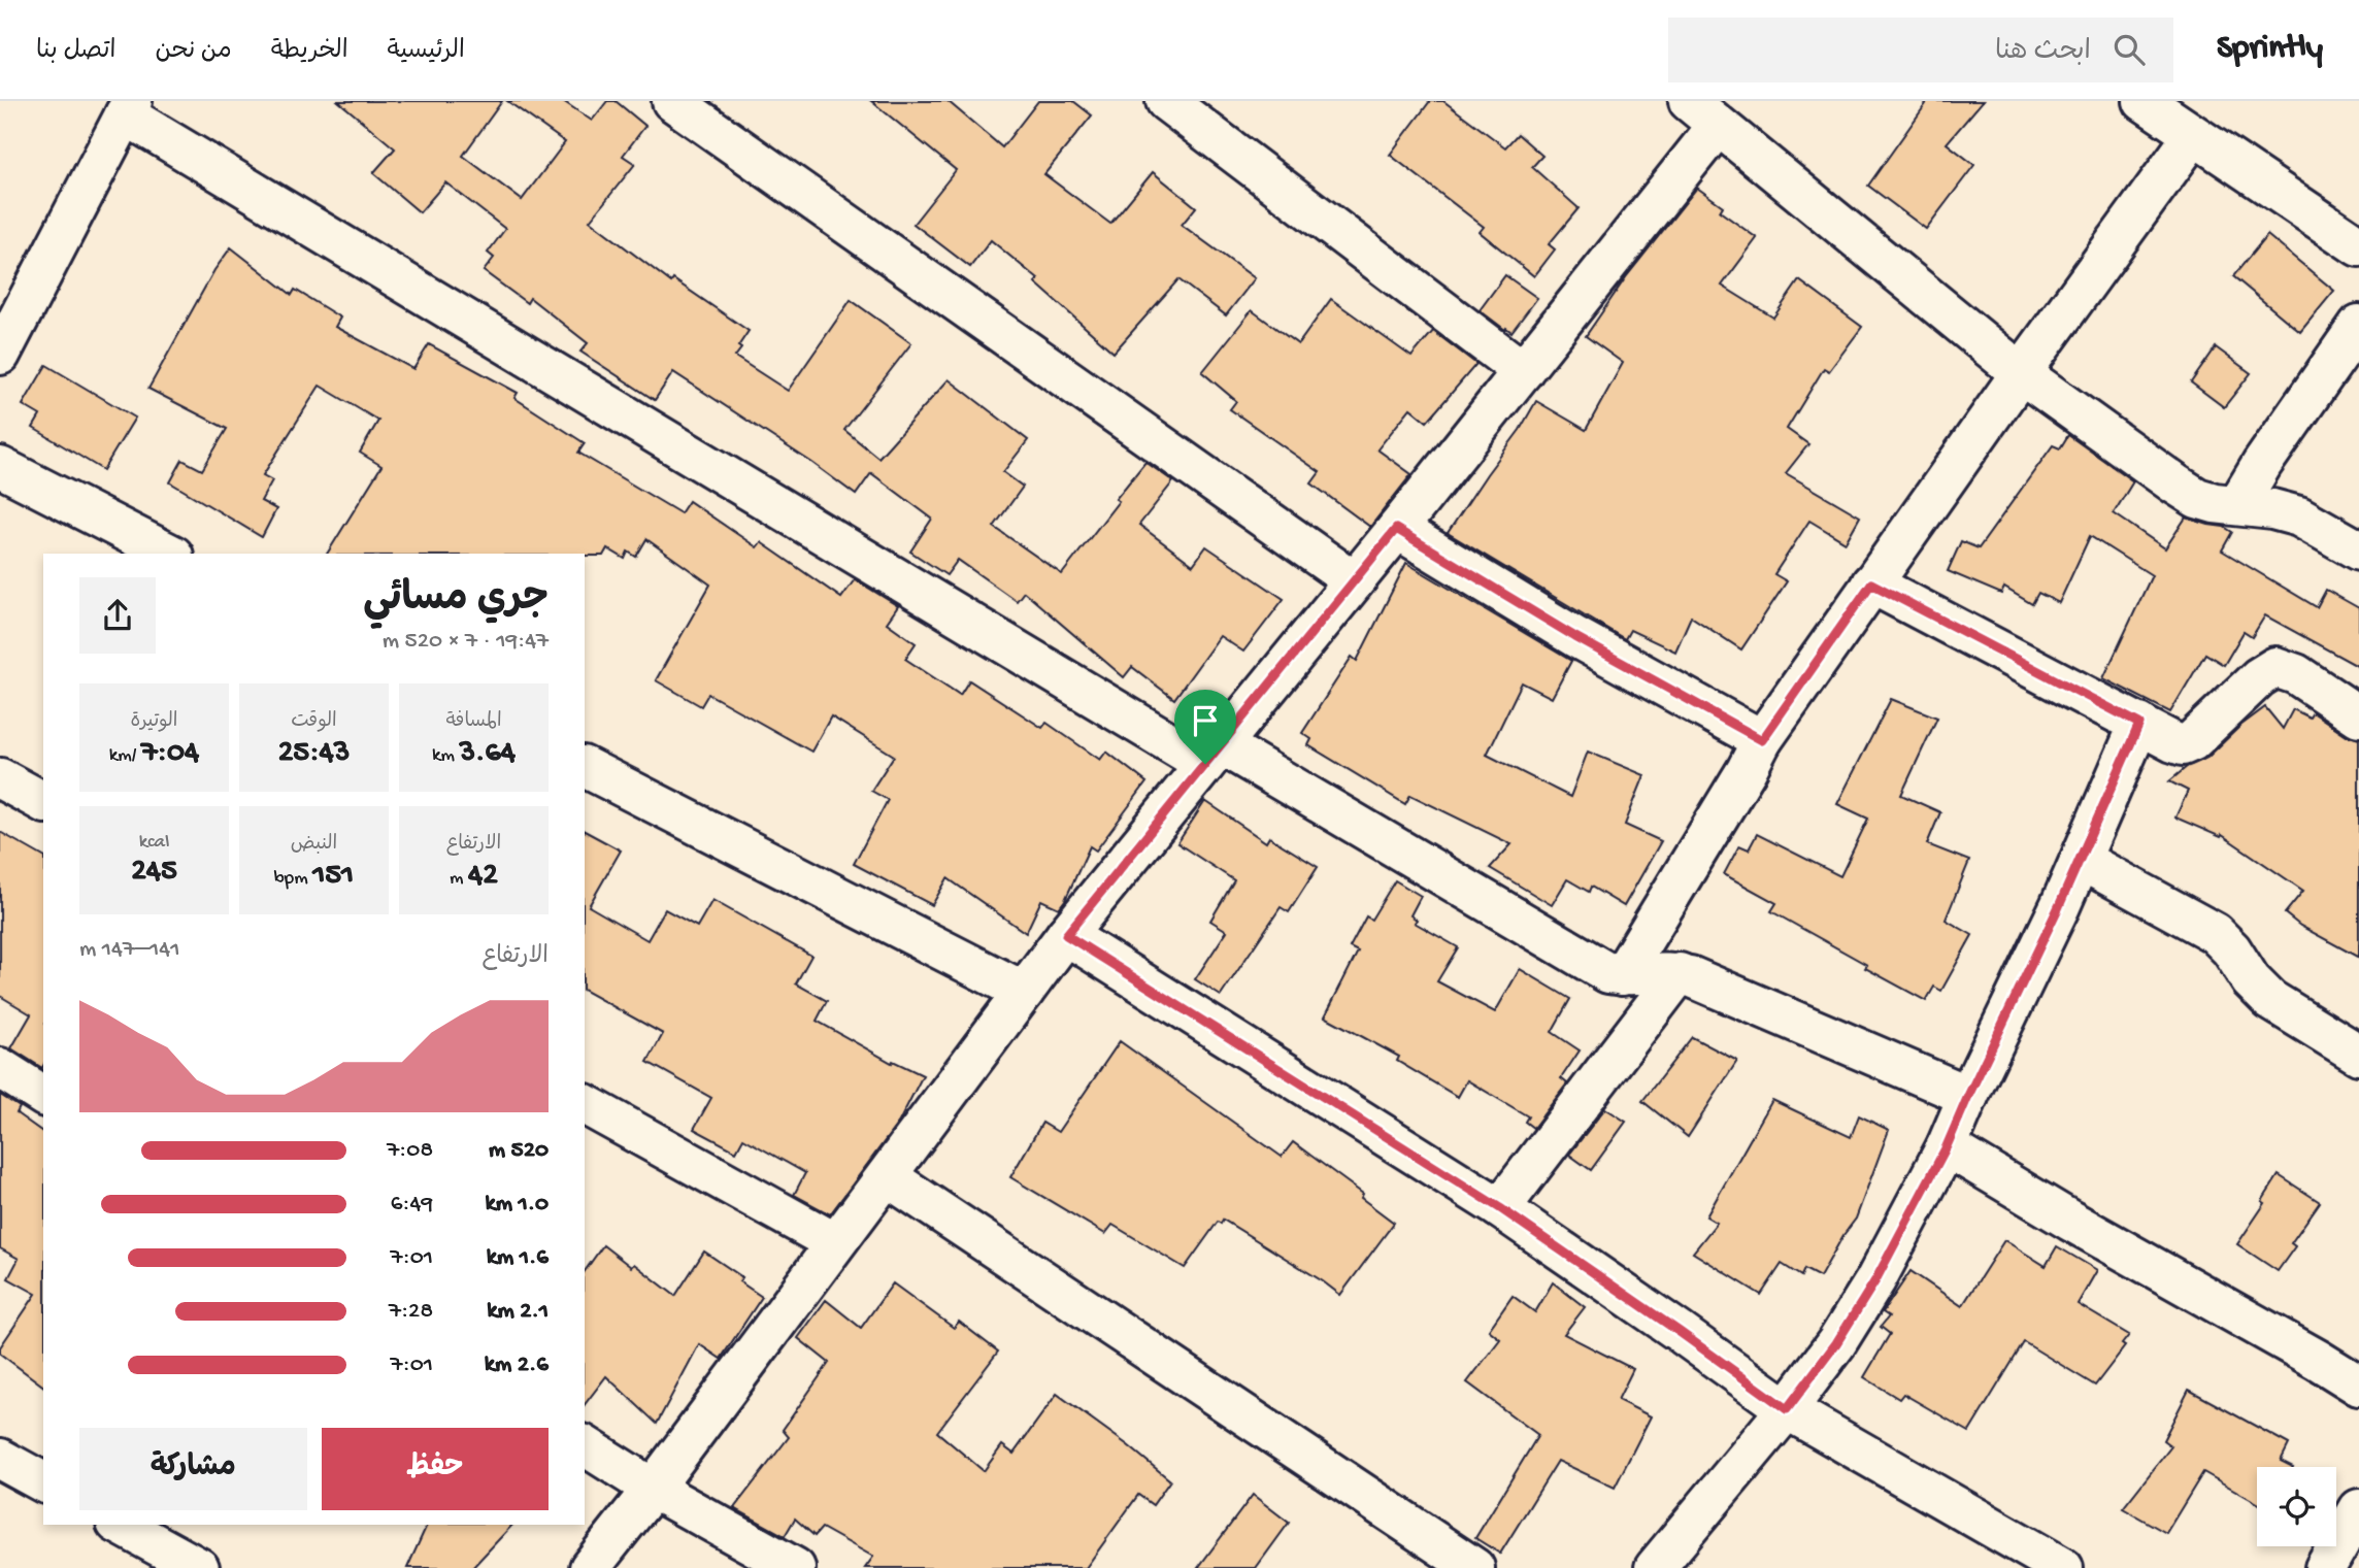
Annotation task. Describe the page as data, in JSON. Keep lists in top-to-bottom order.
{
  "page": {
    "header": "Sprintly",
    "search": "ابحث هنا",
    "nav": [
      "الرئيسية",
      "الخريطة",
      "من نحن",
      "اتصل بنا"
    ],
    "heading": ["جري مسائي", "19:47 · 7 × 520 m"],
    "stats": [
      ["المسافة", "3.64 km"],
      ["الوقت", "25:43"],
      ["الوتيرة", "7:04 /km"],
      ["الارتفاع", "42 m"],
      ["النبض", "151 bpm"],
      ["kcal", "245"]
    ],
    "chart": ["الارتفاع", "141–147 m"],
    "list": [
      {
        "name": "520 m",
        "note": "7:08"
      },
      {
        "name": "1.0 km",
        "note": "6:49"
      },
      {
        "name": "1.6 km",
        "note": "7:01"
      },
      {
        "name": "2.1 km",
        "note": "7:28"
      },
      {
        "name": "2.6 km",
        "note": "7:01"
      }
    ],
    "buttons": ["حفظ", "مشاركة"]
  }
}
